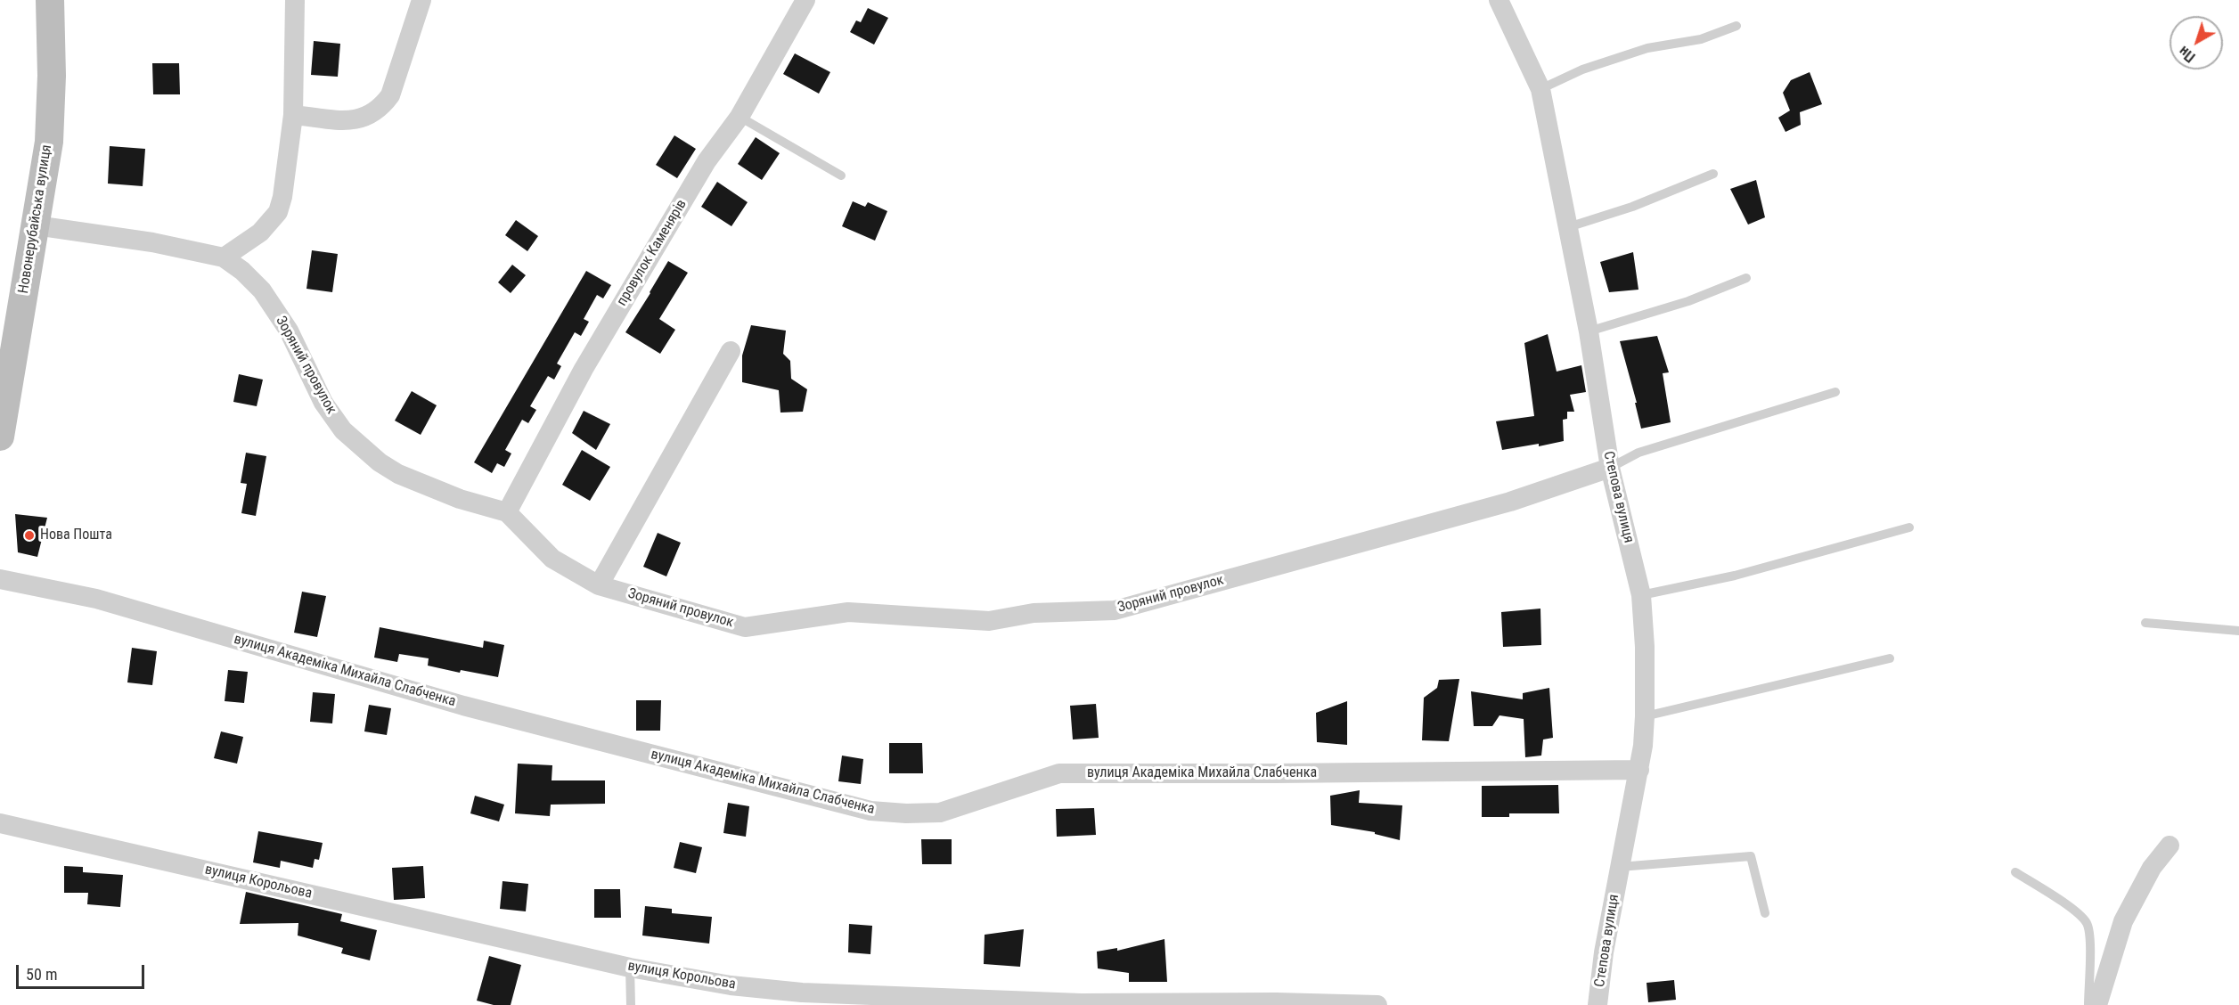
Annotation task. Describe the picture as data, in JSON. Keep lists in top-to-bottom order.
{
  "streets": {
    "street": [
      "Новонерубайська вулиця",
      "провулок Каменярів",
      "Зоряний провулок",
      "Степова вулиця",
      "вулиця Академіка Михайла Слабченка",
      "вулиця Корольова"
    ]
  },
  "crossings": [
    ["Новонерубайська вулиця", "Зоряний провулок"],
    ["провулок Каменярів", "Зоряний провулок"],
    ["Зоряний провулок", "Степова вулиця"],
    ["Степова вулиця", "вулиця Академіка Михайла Слабченка"]
  ],
  "places": ["Нова Пошта"],
  "scale_bar": "50 m",
  "north": "bottom left"
}
